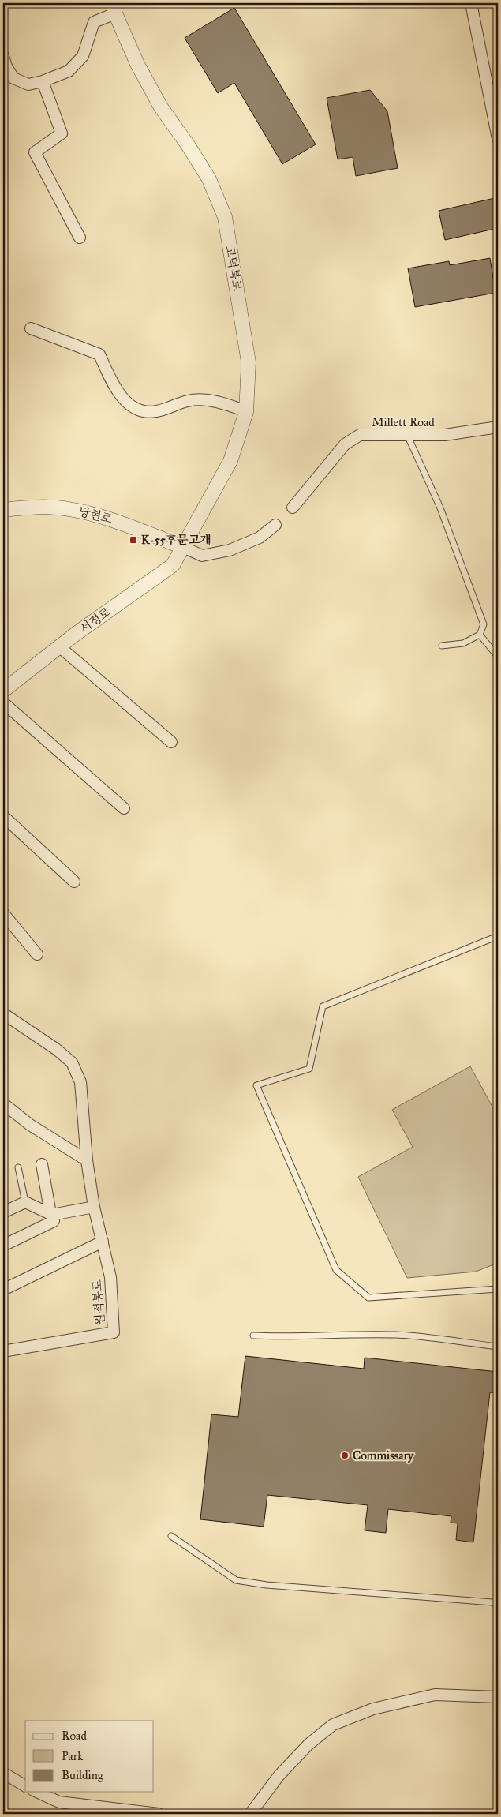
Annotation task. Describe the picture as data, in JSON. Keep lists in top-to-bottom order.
{
  "streets": {
    "street": [
      "고덕북로",
      "Millett Road",
      "당현로",
      "서정로",
      "원적봉로"
    ]
  },
  "crossings": [
    ["고덕북로", "당현로"],
    ["고덕북로", "서정로"],
    ["당현로", "서정로"]
  ],
  "places": {
    "transit": ["K-55후문고개"],
    "other": ["Commissary"]
  },
  "legend": ["Road", "Park", "Building"]
}
